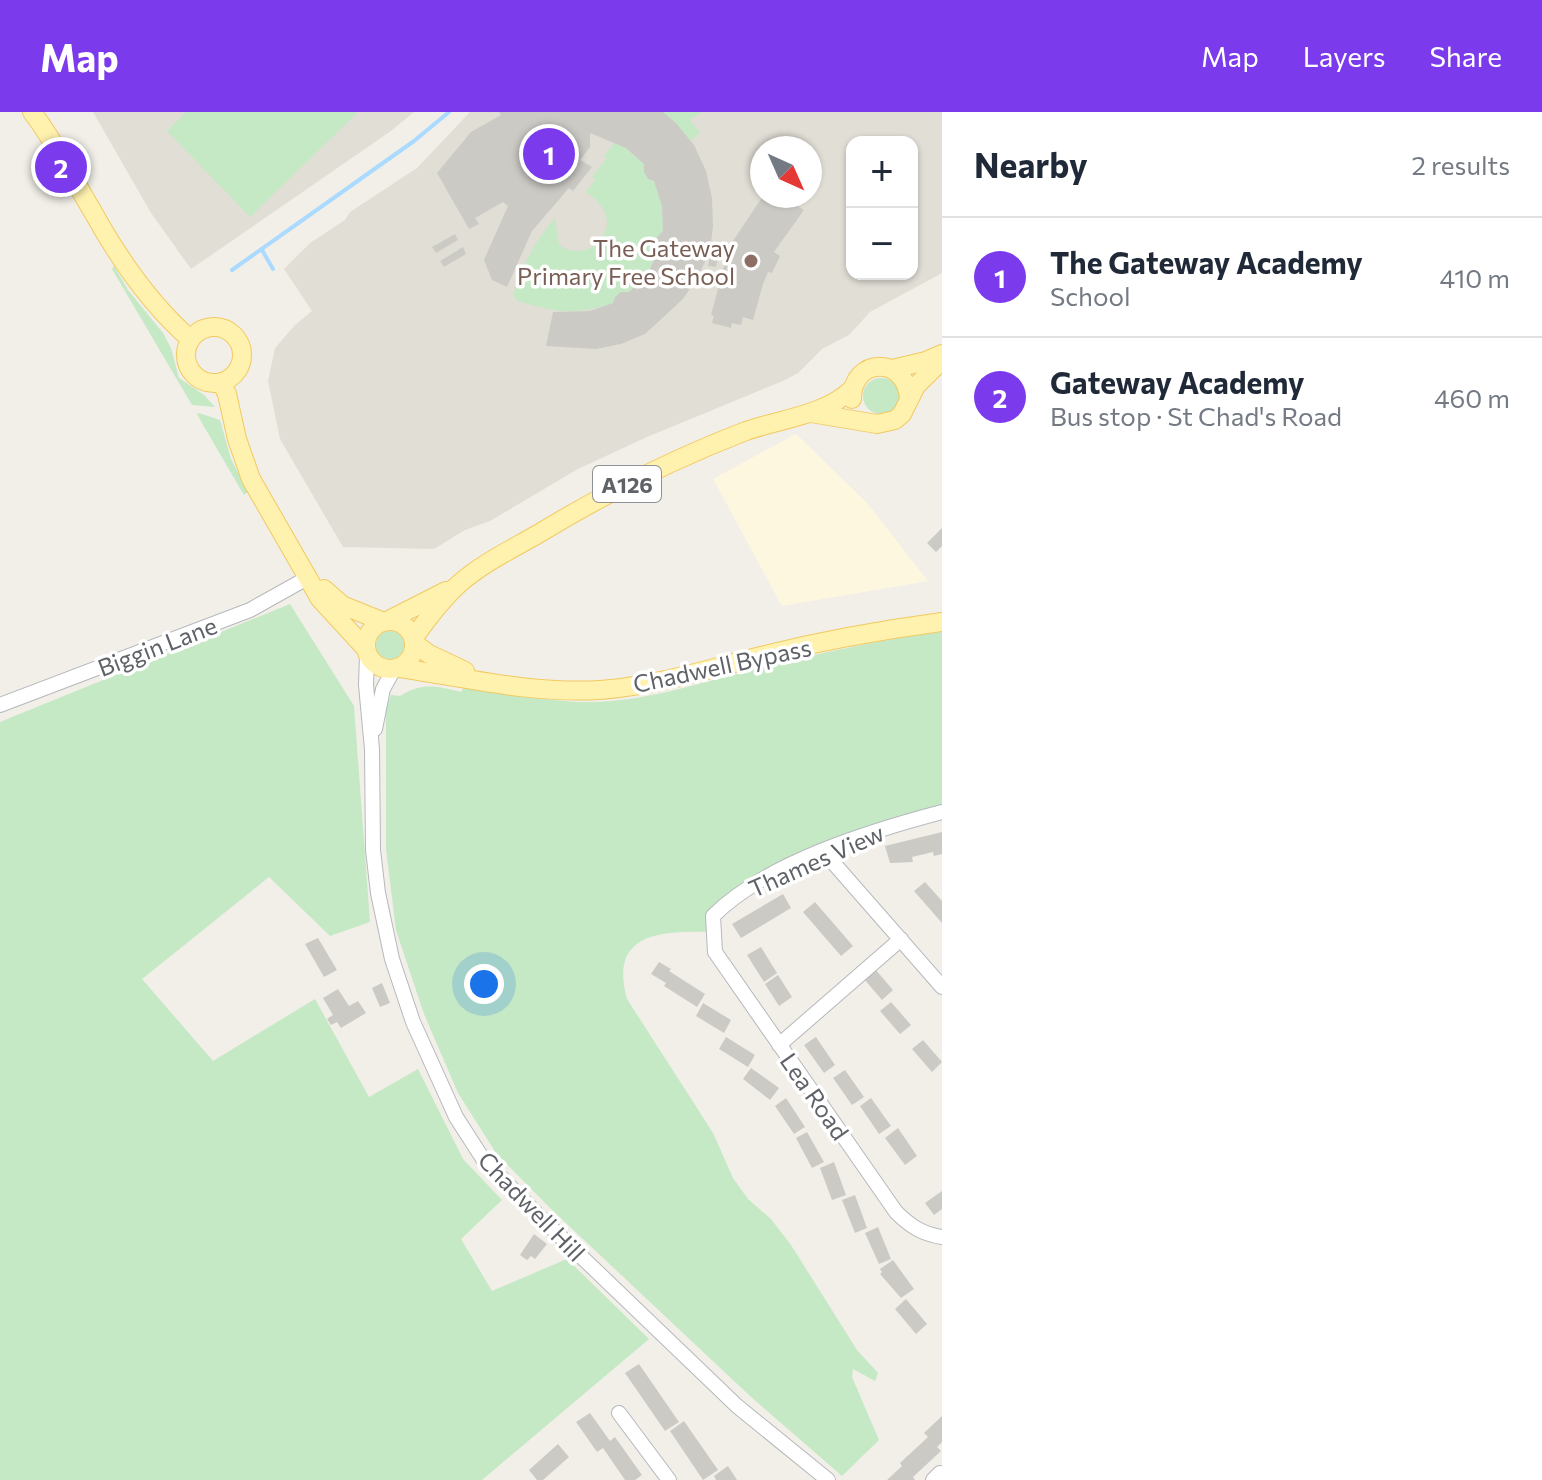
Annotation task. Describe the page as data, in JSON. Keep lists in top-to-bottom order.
{
  "streets": {
    "main road": ["A126", "Chadwell Bypass"],
    "street": [
      "Biggin Lane",
      "Thames View",
      "Lea Road",
      "Chadwell Hill"
    ]
  },
  "crossings": [
    ["A126", "Chadwell Bypass"],
    ["A126", "Chadwell Hill"],
    ["Chadwell Bypass", "Chadwell Hill"],
    ["Thames View", "Lea Road"]
  ],
  "places": ["The Gateway Primary Free School"],
  "north": "bottom right",
  "page": {
    "header": "Map",
    "nav": ["Map", "Layers", "Share"],
    "heading": ["Nearby", "2 results"],
    "pins": ["1", "2"],
    "map_buttons": ["+", "−"],
    "list": [
      {
        "mark": "1",
        "name": "The Gateway Academy",
        "note": "School",
        "value": "410 m"
      },
      {
        "mark": "2",
        "name": "Gateway Academy",
        "note": "Bus stop · St Chad's Road",
        "value": "460 m"
      }
    ]
  }
}
